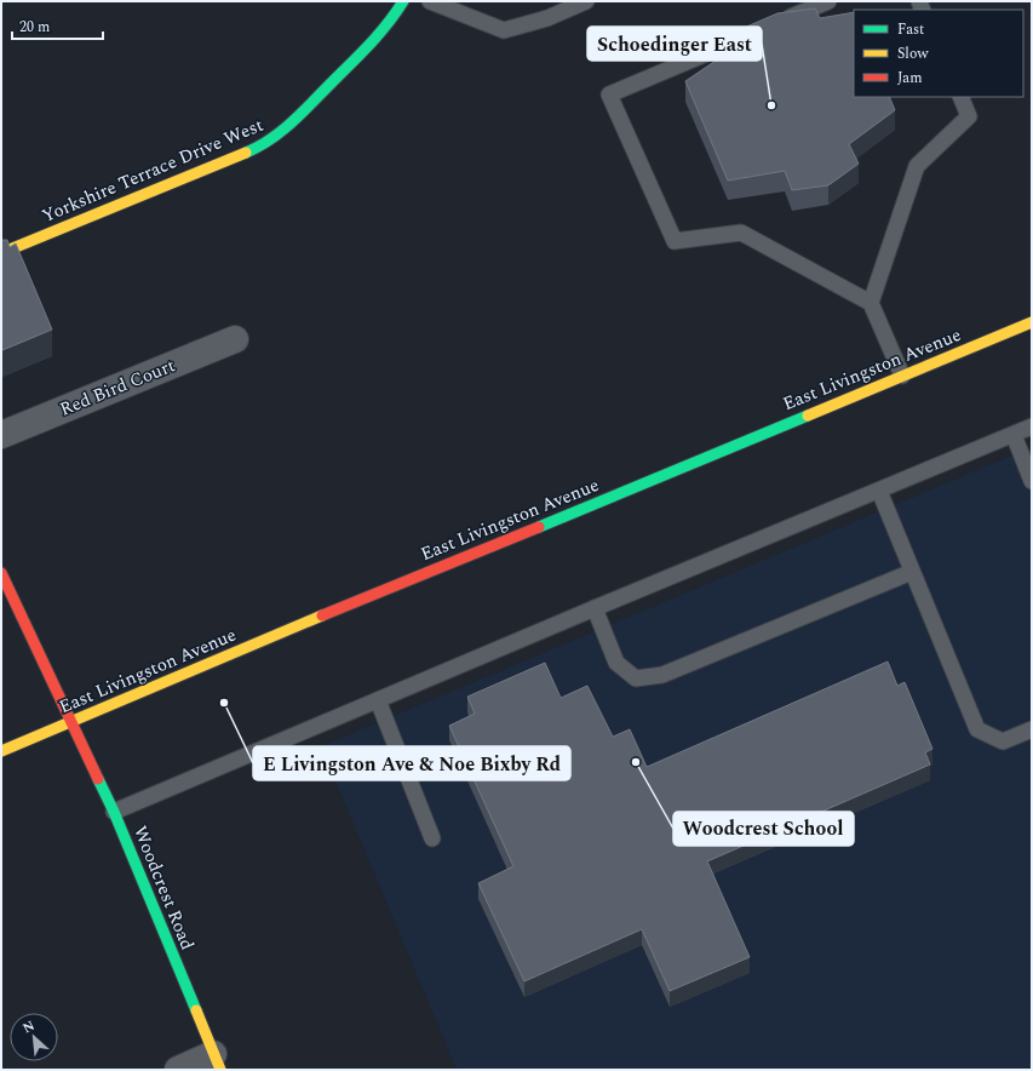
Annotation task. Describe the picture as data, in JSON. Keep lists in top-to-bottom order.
{
  "streets": {
    "main road": ["Yorkshire Terrace Drive West", "East Livingston Avenue", "Woodcrest Road"],
    "street": ["Red Bird Court"]
  },
  "crossings": [
    ["East Livingston Avenue", "Woodcrest Road"]
  ],
  "places": ["Schoedinger East", "E Livingston Ave & Noe Bixby Rd", "Woodcrest School"],
  "legend": ["Fast", "Slow", "Jam"],
  "scale_bar": "20 m",
  "north": "top left"
}
